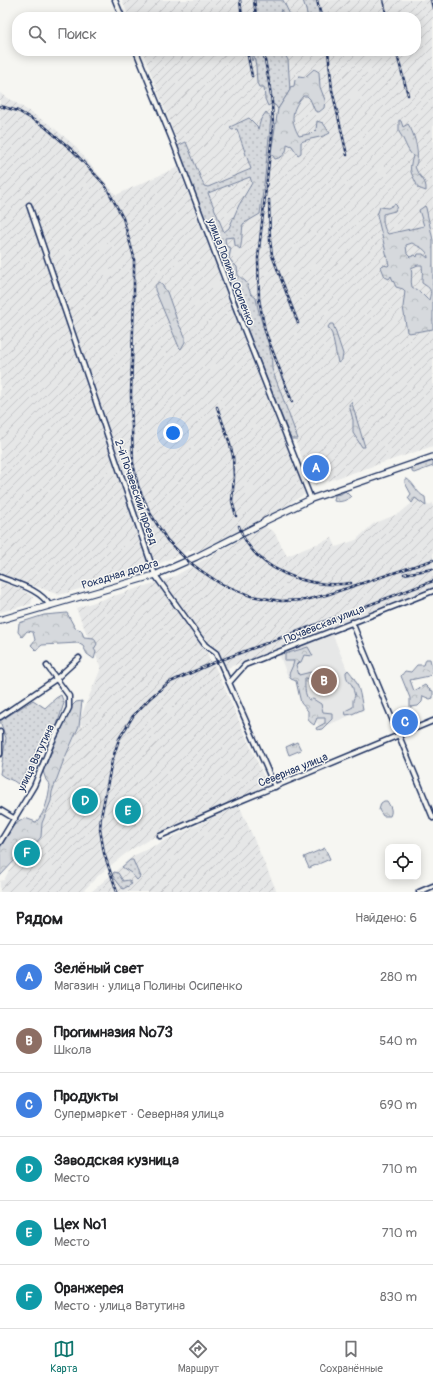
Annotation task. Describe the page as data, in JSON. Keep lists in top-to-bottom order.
{
  "streets": {
    "main road": ["Рокадная дорога"],
    "street": [
      "улица Полины Осипенко",
      "2-й Почаевский проезд",
      "Почаевская улица",
      "улица Ватутина",
      "Северная улица"
    ]
  },
  "crossings": [
    ["улица Полины Осипенко", "Рокадная дорога"],
    ["2-й Почаевский проезд", "Рокадная дорога"],
    ["2-й Почаевский проезд", "Почаевская улица"],
    ["2-й Почаевский проезд", "Северная улица"]
  ],
  "page": {
    "search": "Поиск",
    "pins": [
      "A",
      "B",
      "C",
      "D",
      "E",
      "F"
    ],
    "heading": ["Рядом", "Найдено: 6"],
    "list": [
      {
        "mark": "A",
        "name": "Зелёный свет",
        "note": "Магазин · улица Полины Осипенко",
        "value": "280 m"
      },
      {
        "mark": "B",
        "name": "Прогимназия №73",
        "note": "Школа",
        "value": "540 m"
      },
      {
        "mark": "C",
        "name": "Продукты",
        "note": "Супермаркет · Северная улица",
        "value": "690 m"
      },
      {
        "mark": "D",
        "name": "Заводская кузница",
        "note": "Место",
        "value": "710 m"
      },
      {
        "mark": "E",
        "name": "Цех №1",
        "note": "Место",
        "value": "710 m"
      },
      {
        "mark": "F",
        "name": "Оранжерея",
        "note": "Место · улица Ватутина",
        "value": "830 m"
      }
    ],
    "nav": ["Карта", "Маршрут", "Сохранённые"]
  }
}
